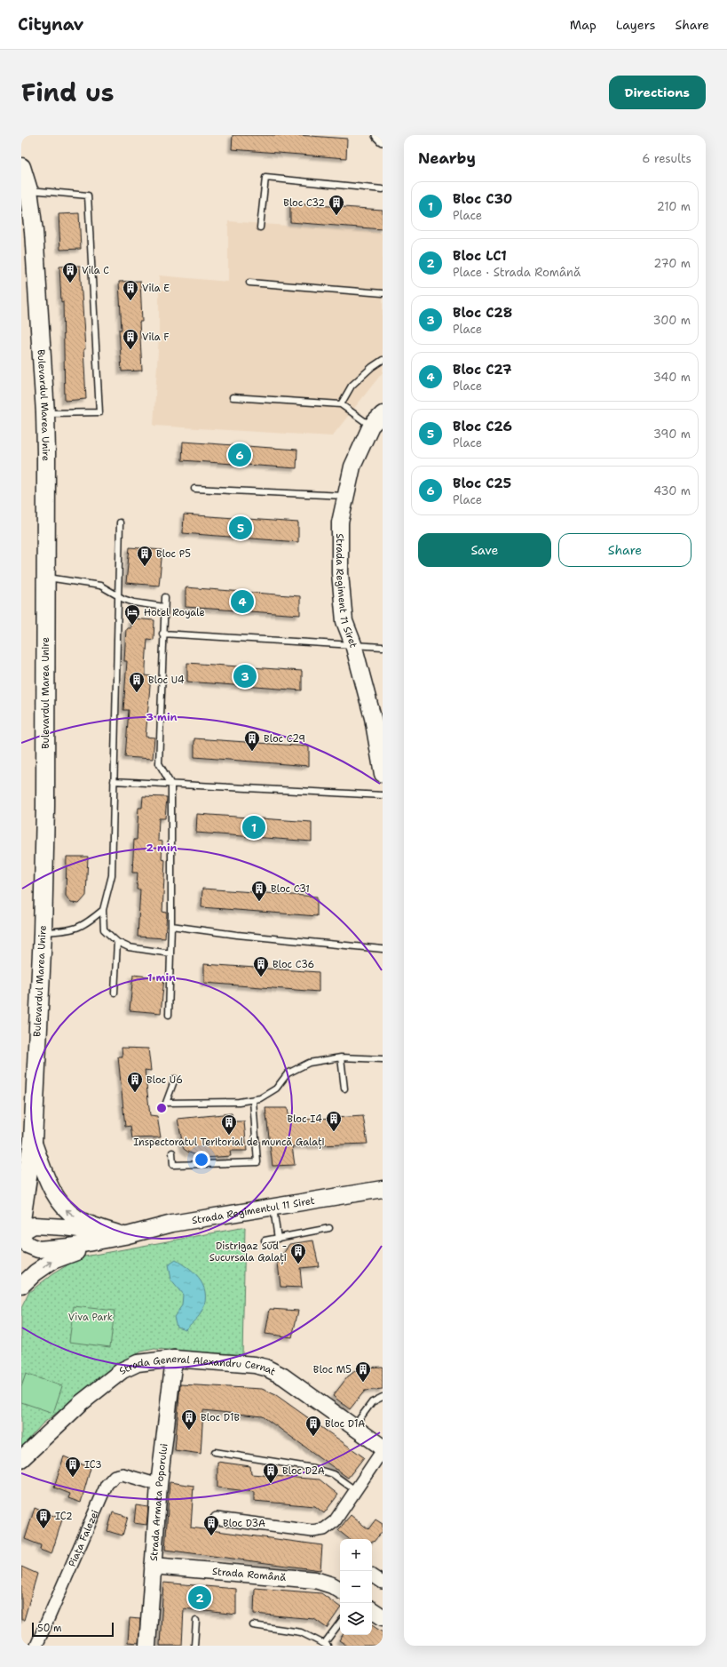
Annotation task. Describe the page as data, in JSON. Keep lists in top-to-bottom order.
{
  "streets": {
    "main road": ["Bulevardul Marea Unire"],
    "street": [
      "Strada Regiment 11 Siret",
      "Strada Regimentul 11 Siret",
      "Strada General Alexandru Cernat",
      "Strada Armata Poporului",
      "Piața Falezei",
      "Strada Română"
    ]
  },
  "crossings": [
    ["Strada General Alexandru Cernat", "Strada Armata Poporului"],
    ["Strada Armata Poporului", "Piața Falezei"],
    ["Strada Armata Poporului", "Strada Română"]
  ],
  "parks": ["Viva Park"],
  "places": {
    "building": [
      "Bloc C32",
      "Vila C",
      "Vila E",
      "Vila F",
      "Bloc P5",
      "Bloc U4",
      "Bloc C29",
      "Bloc C31",
      "Bloc C36",
      "Bloc U6",
      "Bloc I4",
      "Inspectoratul Teritorial de muncă Galați",
      "Distrigaz Sud - Sucursala Galați",
      "Bloc M5",
      "Bloc D1B",
      "Bloc D1A",
      "IC3",
      "Bloc D2A",
      "IC2",
      "Bloc D3A"
    ],
    "hotel": ["Hotel Royale"]
  },
  "scale_bar": "50 m",
  "page": {
    "header": "Citynav",
    "nav": ["Map", "Layers", "Share"],
    "title": "Find us",
    "buttons": [
      "Directions",
      ["Save", "Share"]
    ],
    "heading": ["Nearby", "6 results"],
    "list": [
      {
        "mark": "1",
        "name": "Bloc C30",
        "note": "Place",
        "value": "210 m"
      },
      {
        "mark": "2",
        "name": "Bloc LC1",
        "note": "Place · Strada Română",
        "value": "270 m"
      },
      {
        "mark": "3",
        "name": "Bloc C28",
        "note": "Place",
        "value": "300 m"
      },
      {
        "mark": "4",
        "name": "Bloc C27",
        "note": "Place",
        "value": "340 m"
      },
      {
        "mark": "5",
        "name": "Bloc C26",
        "note": "Place",
        "value": "390 m"
      },
      {
        "mark": "6",
        "name": "Bloc C25",
        "note": "Place",
        "value": "430 m"
      }
    ],
    "pins": [
      "6",
      "5",
      "4",
      "3",
      "1",
      "2"
    ],
    "map_buttons": ["+", "−"],
    "scale": "50 m"
  },
  "rings": ["3 min", "2 min", "1 min"]
}
